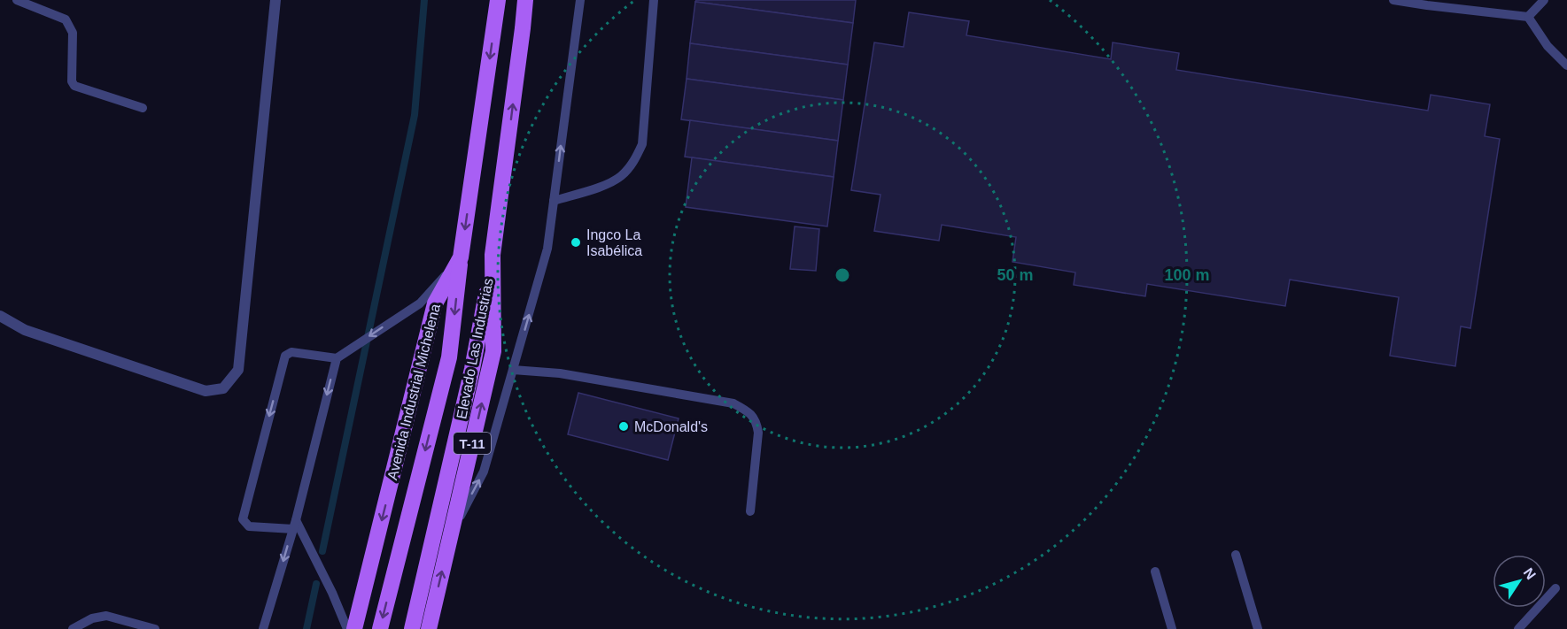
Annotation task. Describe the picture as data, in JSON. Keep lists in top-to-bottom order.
{
  "streets": {
    "main road": ["Elevado Las Industrias", "Avenida Industrial Michelena", "T-11"]
  },
  "crossings": [
    ["Elevado Las Industrias", "Avenida Industrial Michelena"],
    ["Elevado Las Industrias", "T-11"]
  ],
  "places": ["Ingco La Isabélica", "McDonald's"],
  "north": "top right",
  "rings": ["50 m", "100 m"]
}
